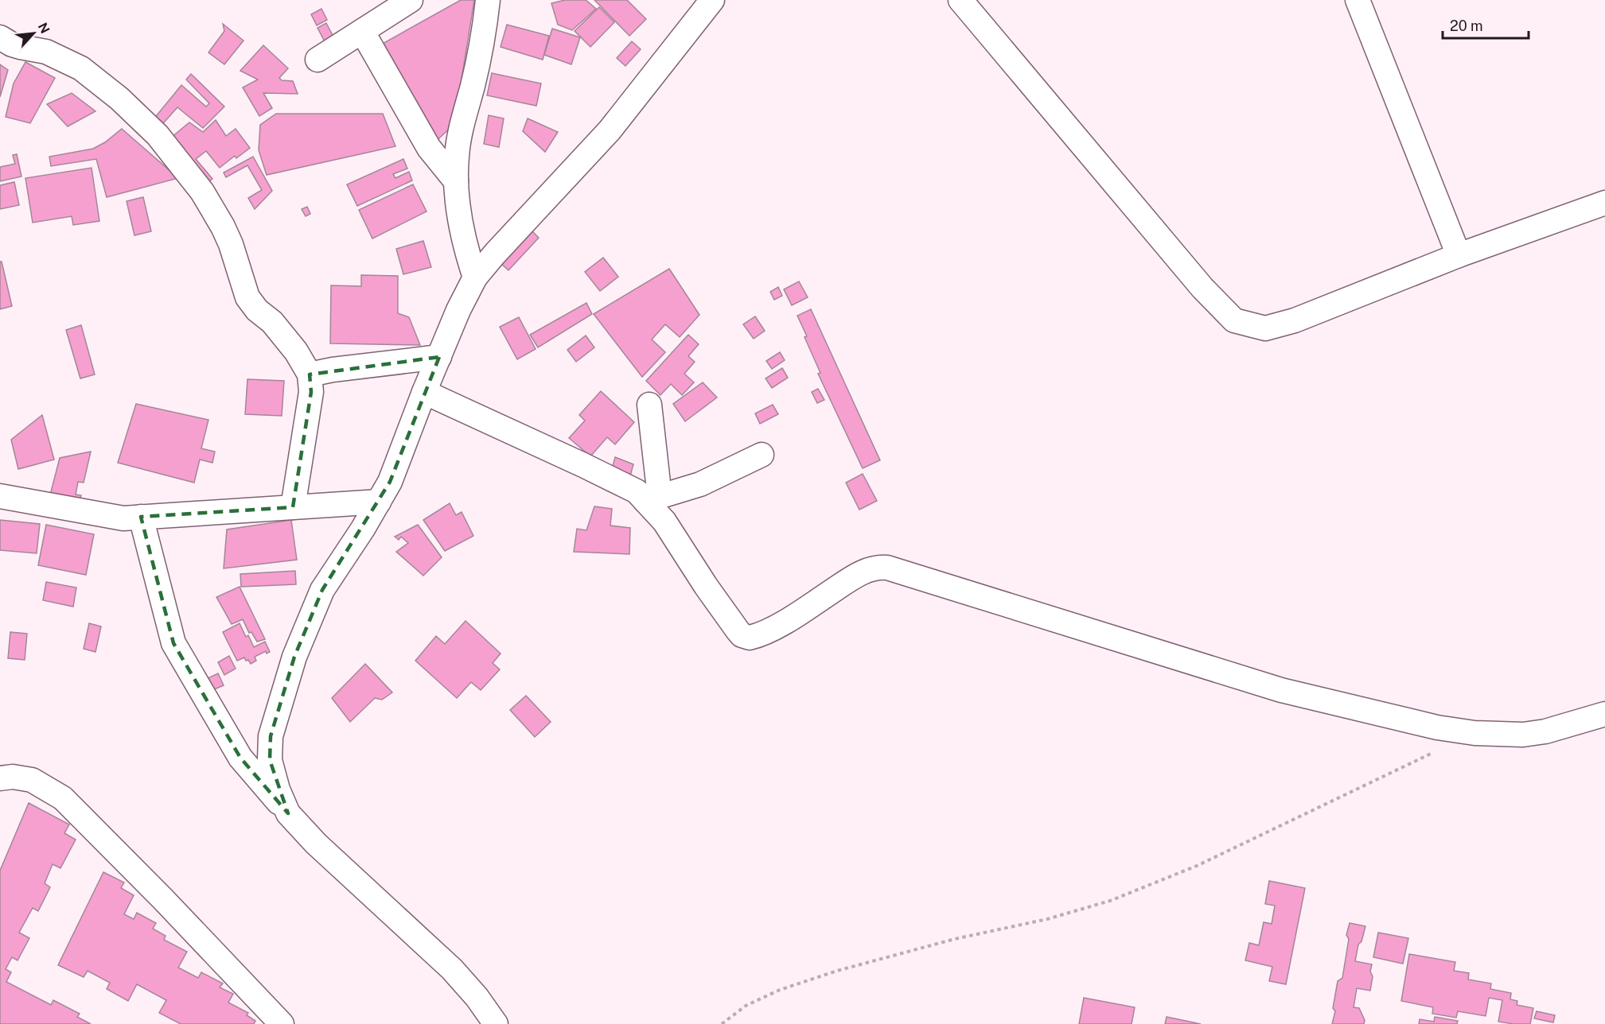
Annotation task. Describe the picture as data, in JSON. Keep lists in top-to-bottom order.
{
  "scale_bar": "20 m",
  "north": "top right"
}
